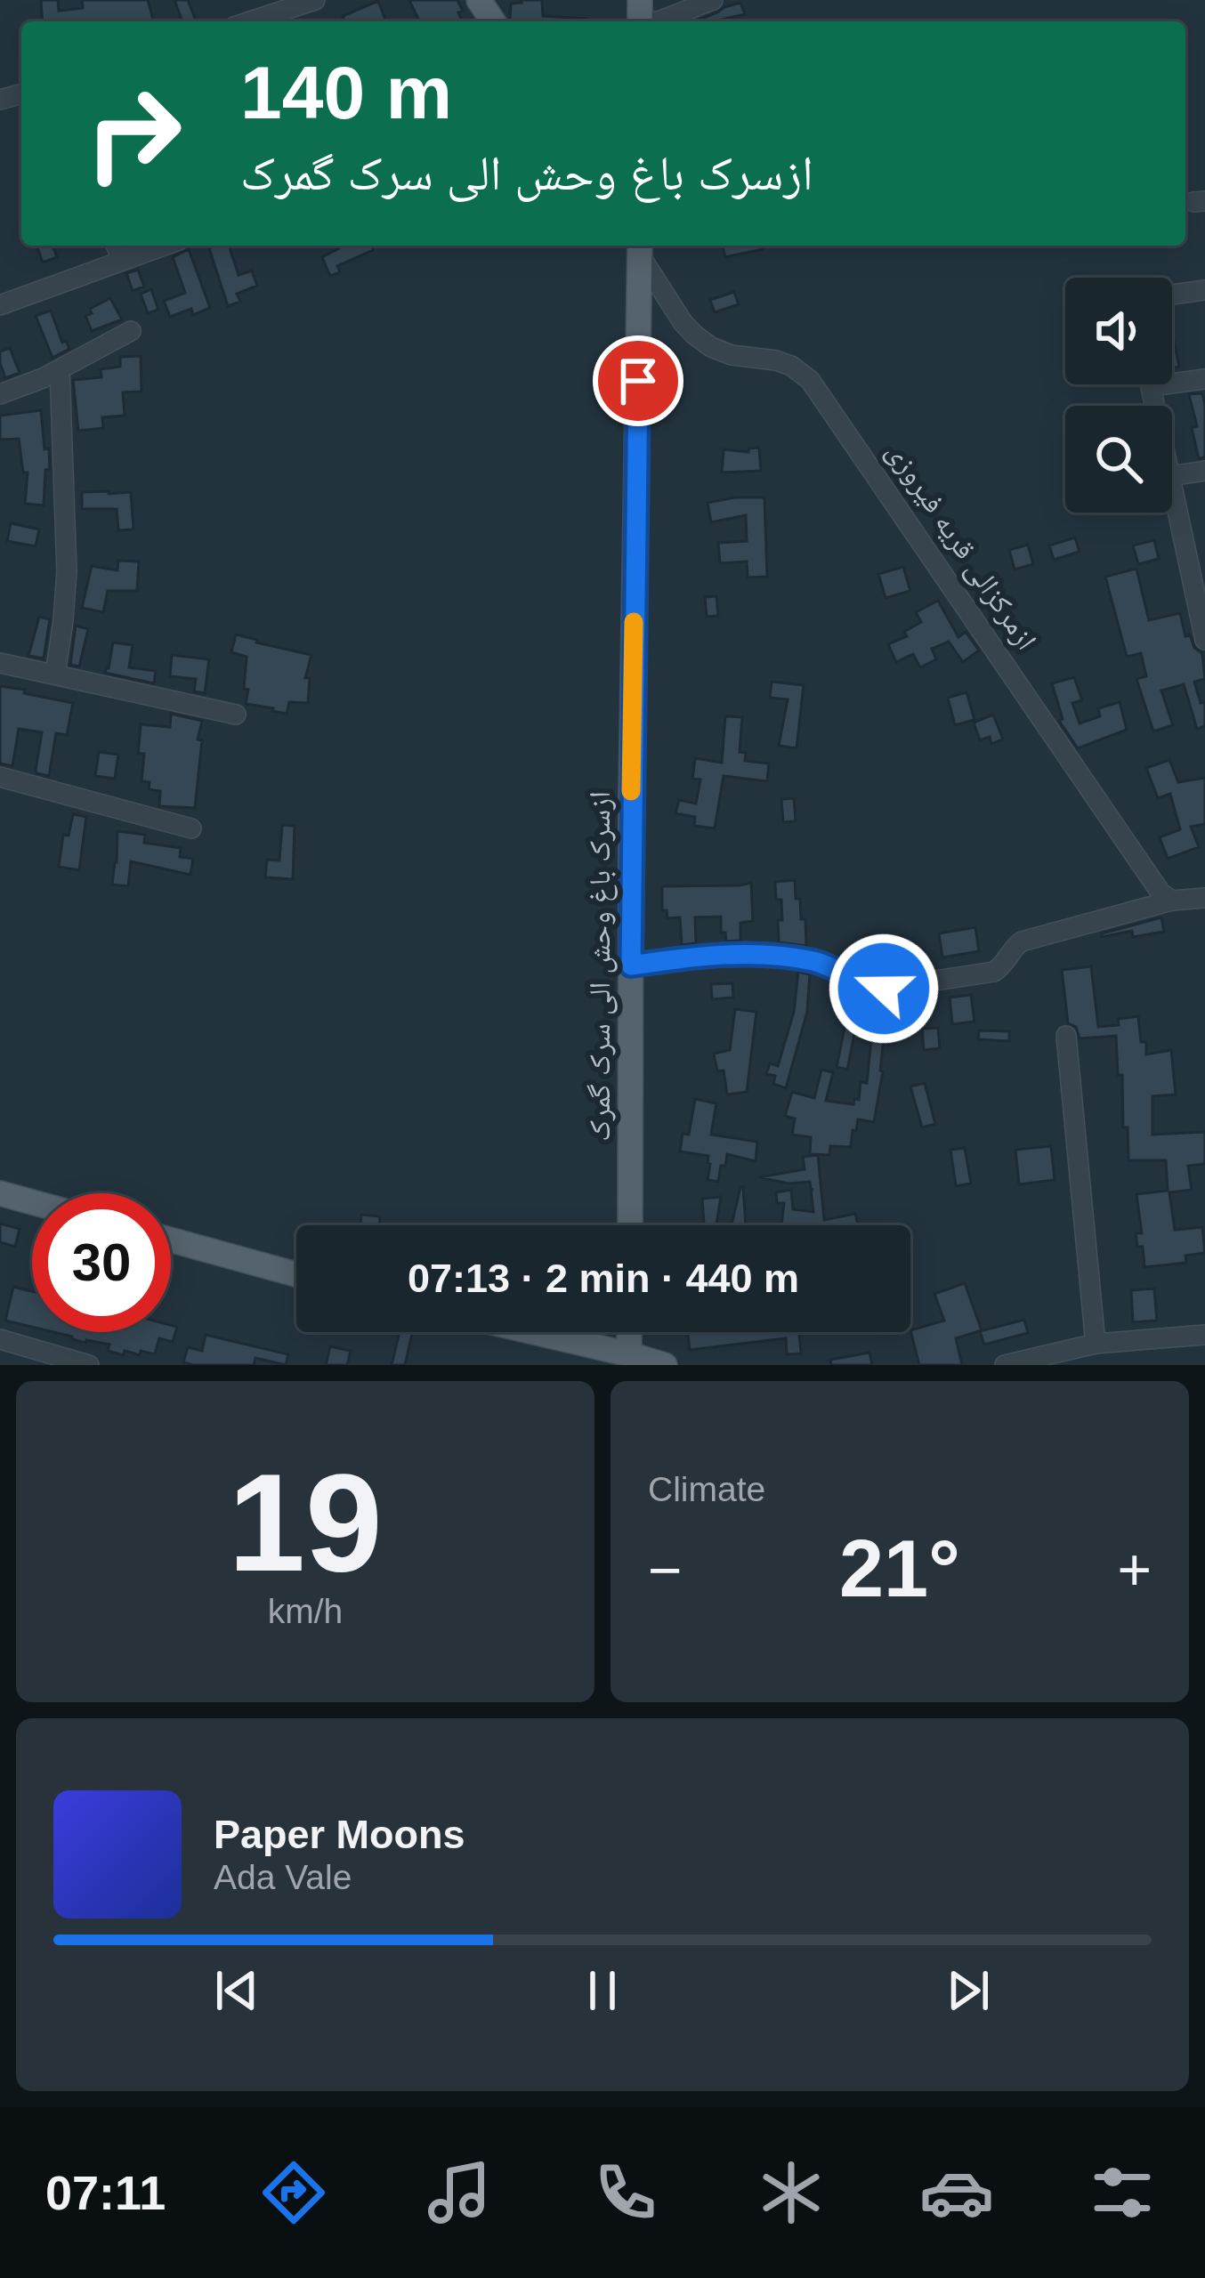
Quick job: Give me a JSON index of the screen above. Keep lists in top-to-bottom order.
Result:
{
  "streets": {
    "main road": ["ازسرک باغ وحش الی سرک گمرک"],
    "street": ["ازمرکزالی قریه فیروزی"]
  },
  "crossings": [
    ["ازمرکزالی قریه فیروزی", "ازسرک باغ وحش الی سرک گمرک"]
  ],
  "page": {
    "turn": ["140 m", "ازسرک باغ وحش الی سرک گمرک"],
    "limit": "30",
    "trip": "07:13 · 2 min · 440 m",
    "tile": [
      ["19", "km/h"],
      "Climate"
    ],
    "heat": ["−", "21°", "+"],
    "song": ["Paper Moons", "Ada Vale"],
    "tabs": "07:11"
  }
}
